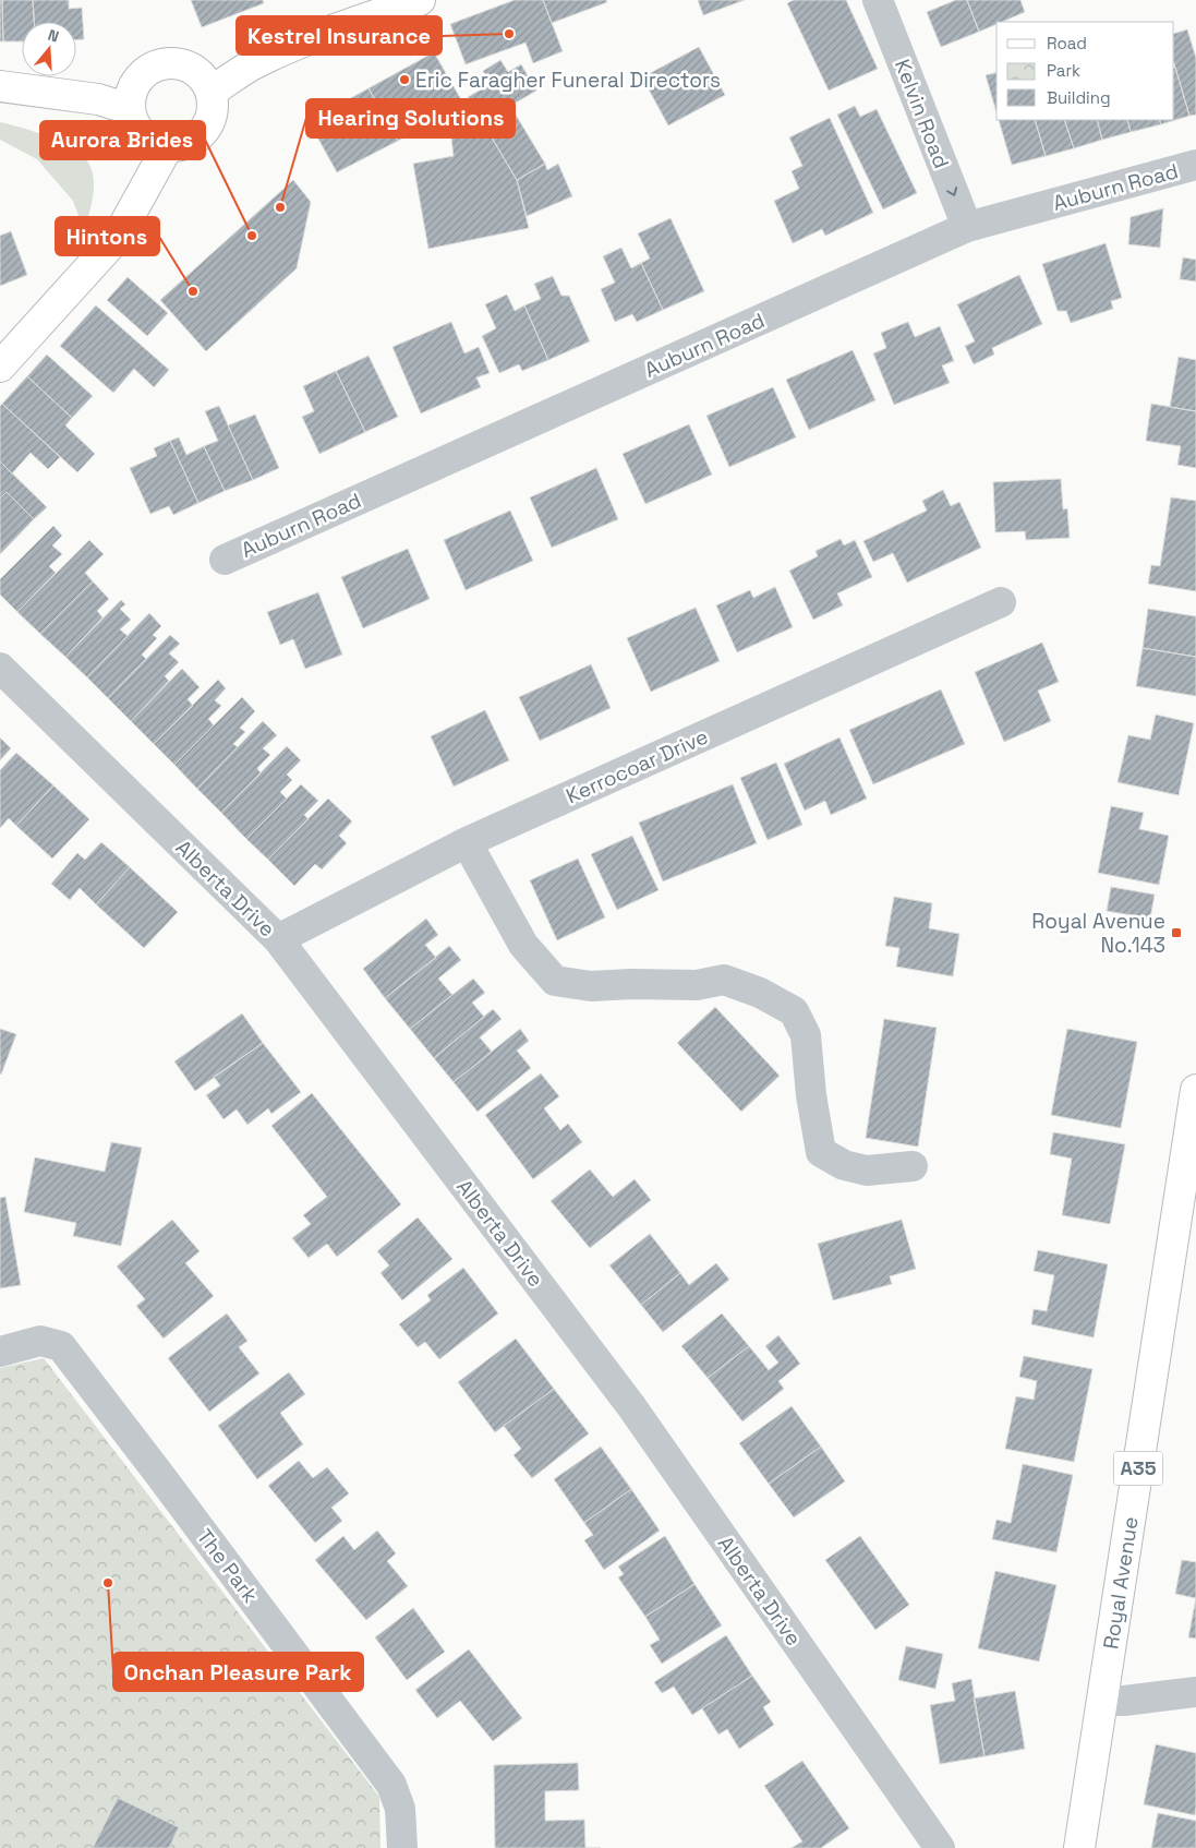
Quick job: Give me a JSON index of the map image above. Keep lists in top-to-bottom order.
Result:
{
  "streets": {
    "main road": ["A35", "Royal Avenue"],
    "street": [
      "Kelvin Road",
      "Auburn Road",
      "Kerrocoar Drive",
      "Alberta Drive",
      "The Park"
    ]
  },
  "crossings": [
    ["Kelvin Road", "Auburn Road"],
    ["Kerrocoar Drive", "Alberta Drive"]
  ],
  "one_way": ["Kelvin Road"],
  "places": {
    "other": [
      "Kestrel Insurance",
      "Eric Faragher Funeral Directors",
      "Hearing Solutions",
      "Aurora Brides",
      "Hintons",
      "Onchan Pleasure Park"
    ],
    "transit": ["Royal Avenue No.143"]
  },
  "legend": ["Road", "Park", "Building"],
  "north": "top"
}
